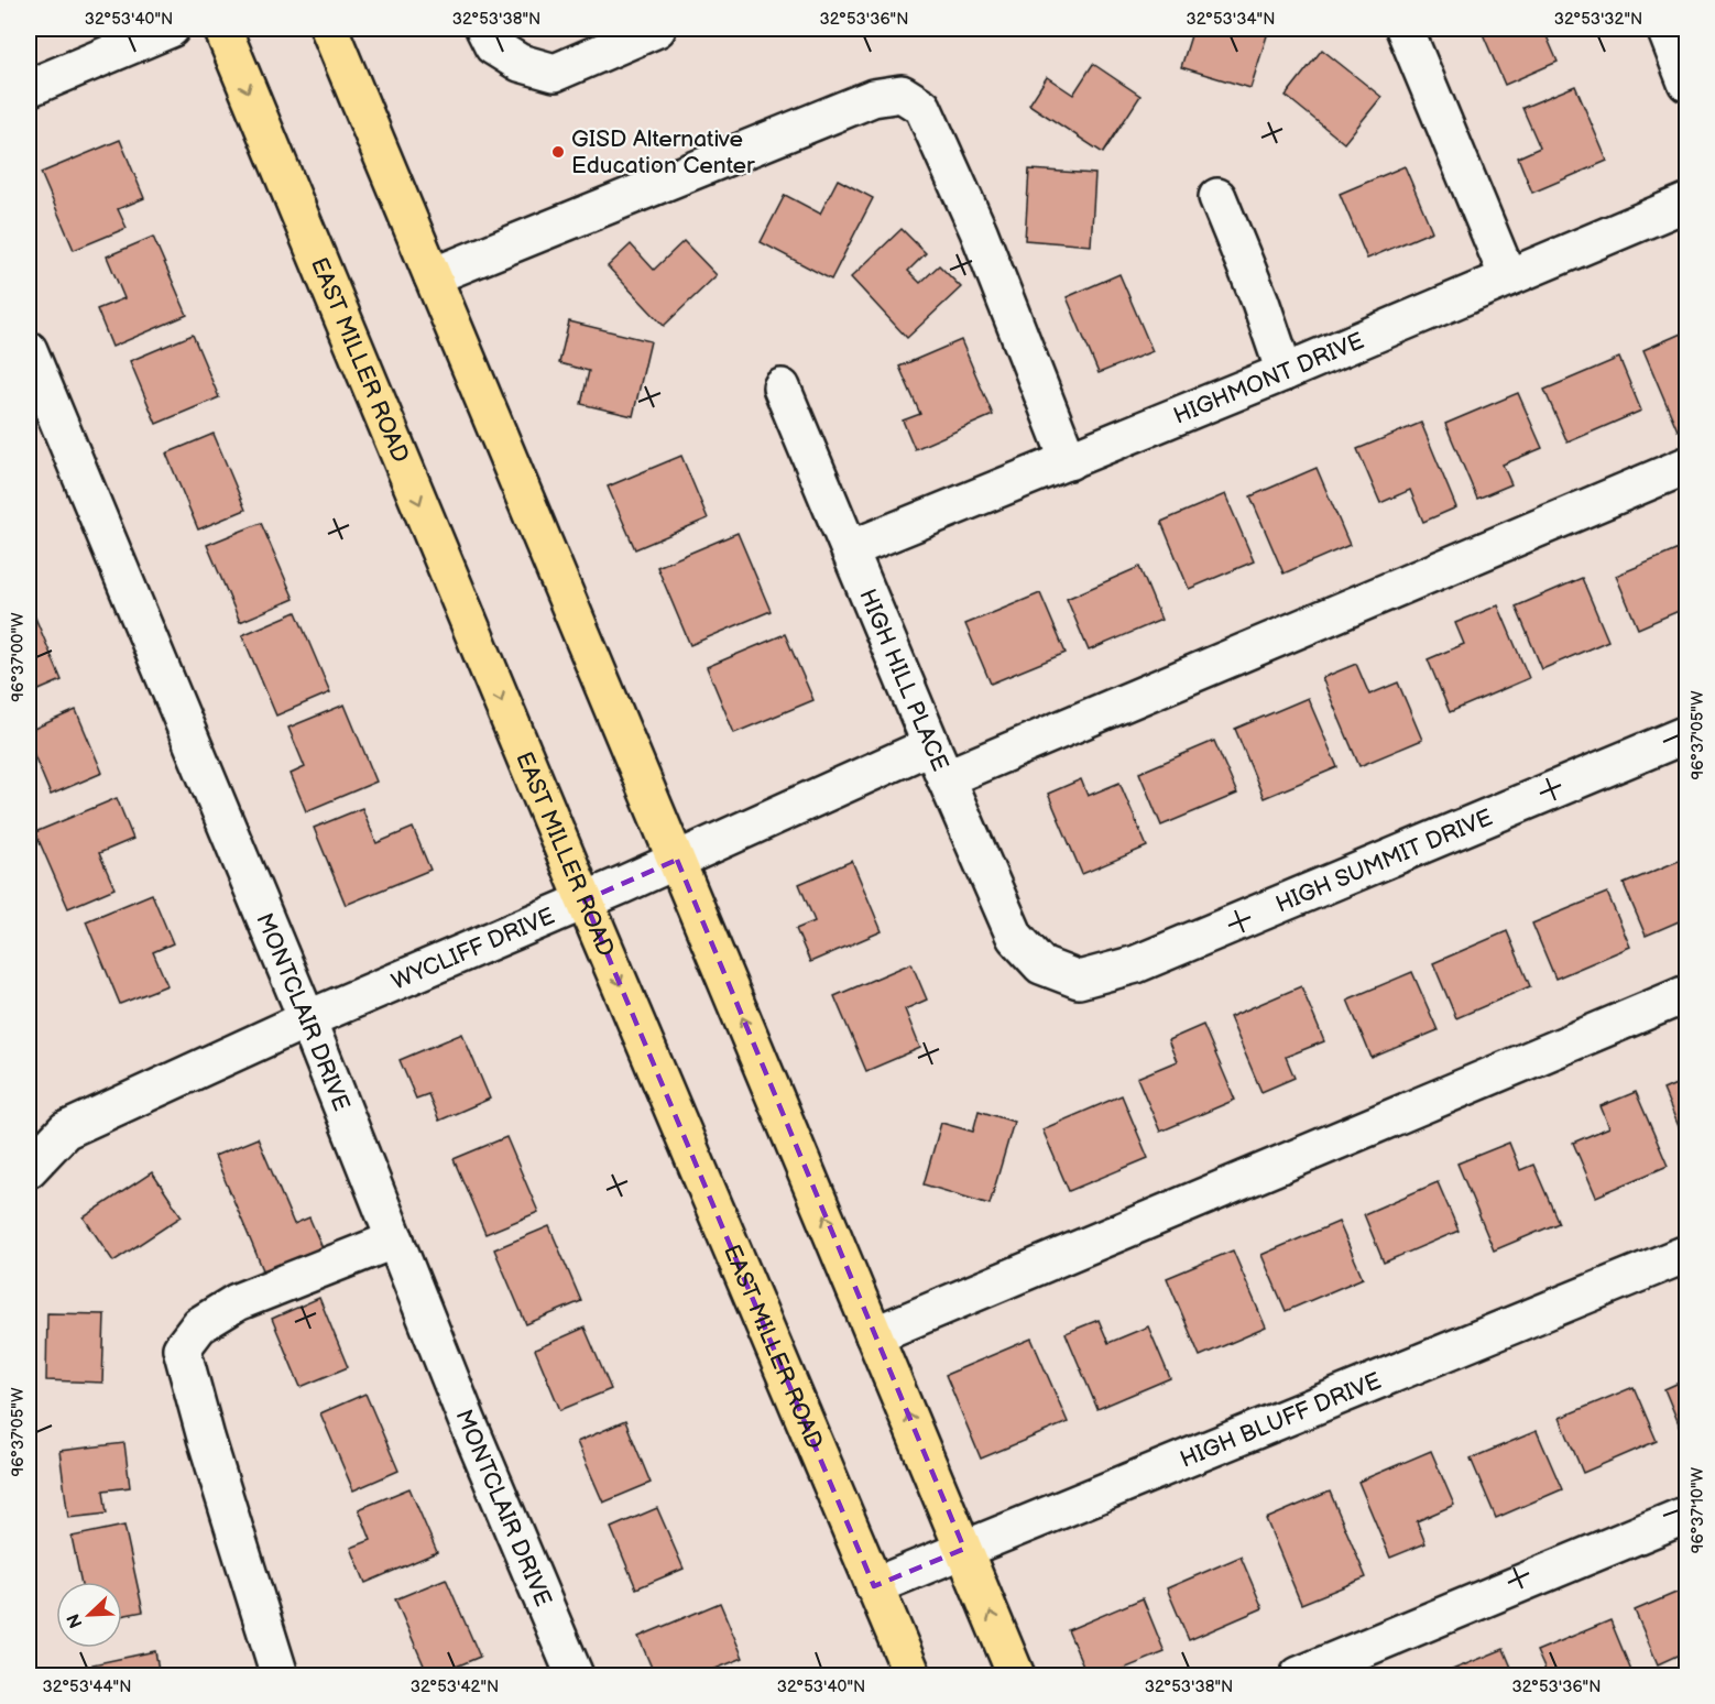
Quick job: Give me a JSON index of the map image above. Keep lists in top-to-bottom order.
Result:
{
  "streets": {
    "main road": ["EAST MILLER ROAD"],
    "street": [
      "HIGHMONT DRIVE",
      "HIGH HILL PLACE",
      "HIGH SUMMIT DRIVE",
      "WYCLIFF DRIVE",
      "MONTCLAIR DRIVE",
      "HIGH BLUFF DRIVE"
    ]
  },
  "crossings": [
    ["EAST MILLER ROAD", "WYCLIFF DRIVE"],
    ["EAST MILLER ROAD", "HIGH BLUFF DRIVE"],
    ["HIGHMONT DRIVE", "HIGH HILL PLACE"],
    ["HIGH HILL PLACE", "HIGH SUMMIT DRIVE"],
    ["HIGH HILL PLACE", "WYCLIFF DRIVE"],
    ["WYCLIFF DRIVE", "MONTCLAIR DRIVE"]
  ],
  "places": ["GISD Alternative Education Center"],
  "north": "bottom left",
  "coordinates": [
    "32°53'40\"N",
    "32°53'38\"N",
    "32°53'36\"N",
    "32°53'34\"N",
    "32°53'32\"N",
    "96°37'00\"W",
    "96°37'05\"W",
    "96°37'10\"W",
    "32°53'44\"N",
    "32°53'42\"N"
  ]
}
